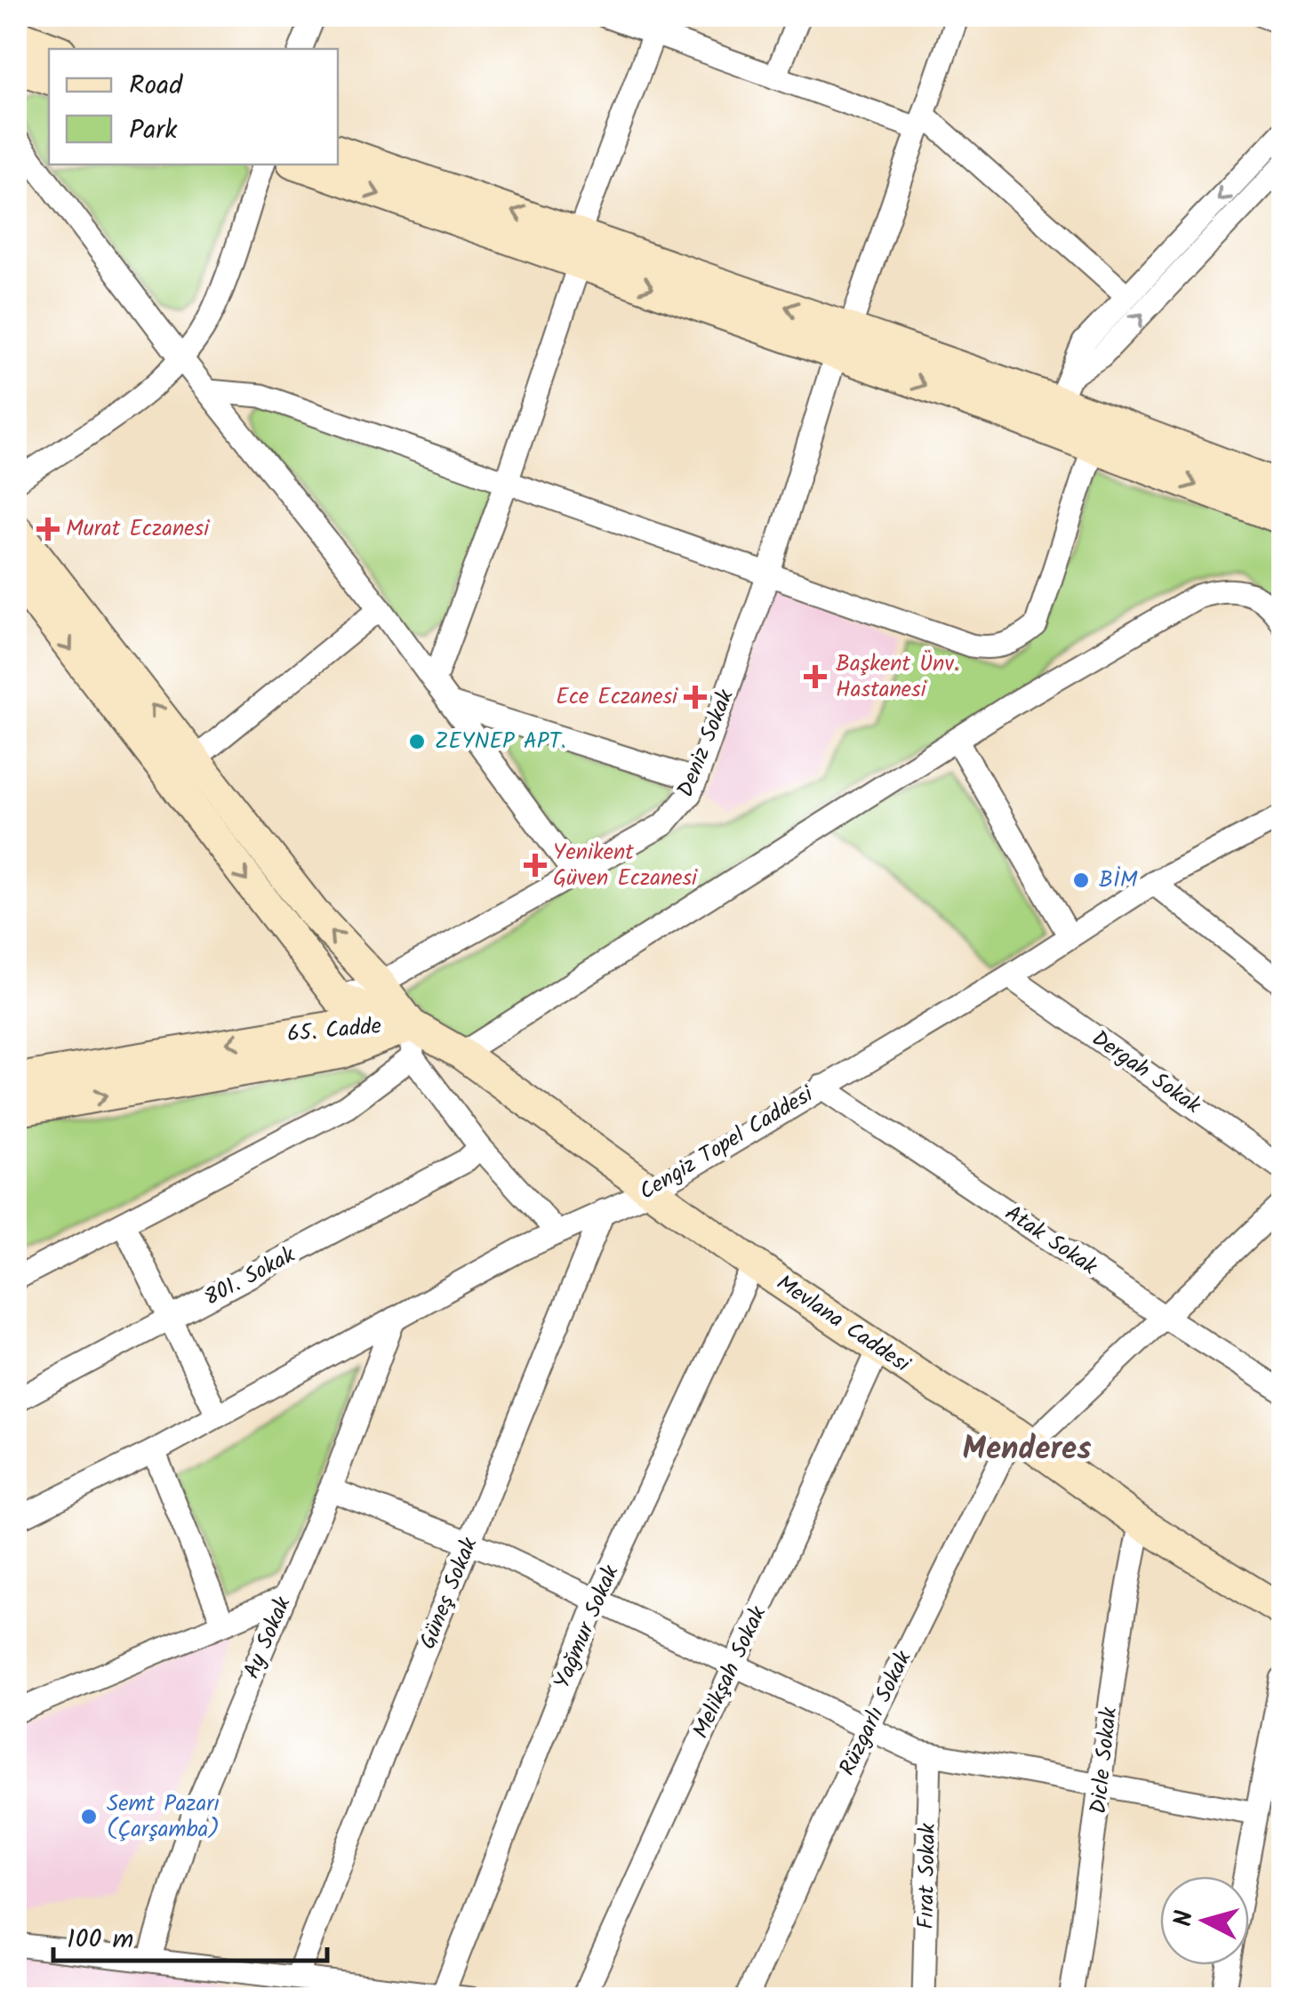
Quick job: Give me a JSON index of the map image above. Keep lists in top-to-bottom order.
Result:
{
  "streets": {
    "main road": ["65. Cadde", "Mevlana Caddesi"],
    "street": [
      "Deniz Sokak",
      "Dergah Sokak",
      "Cengiz Topel Caddesi",
      "Atak Sokak",
      "801. Sokak",
      "Güneş Sokak",
      "Yağmur Sokak",
      "Ay Sokak",
      "Melikşah Sokak",
      "Rüzgarlı Sokak",
      "Dicle Sokak",
      "Fırat Sokak"
    ]
  },
  "crossings": [
    ["65. Cadde", "Mevlana Caddesi"],
    ["Dergah Sokak", "Cengiz Topel Caddesi"],
    ["Cengiz Topel Caddesi", "Atak Sokak"],
    ["Cengiz Topel Caddesi", "Mevlana Caddesi"],
    ["Cengiz Topel Caddesi", "Güneş Sokak"],
    ["Cengiz Topel Caddesi", "Ay Sokak"],
    ["Atak Sokak", "Rüzgarlı Sokak"],
    ["Mevlana Caddesi", "Yağmur Sokak"],
    ["Mevlana Caddesi", "Melikşah Sokak"],
    ["Mevlana Caddesi", "Rüzgarlı Sokak"],
    ["Mevlana Caddesi", "Dicle Sokak"]
  ],
  "districts": ["Menderes"],
  "places": {
    "health": [
      "Murat Eczanesi",
      "Başkent Ünv. Hastanesi",
      "Ece Eczanesi",
      "Yenikent Güven Eczanesi"
    ],
    "other": ["ZEYNEP APT.", "BİM", "Semt Pazarı (Çarşamba)"]
  },
  "legend": ["Road", "Park"],
  "scale_bar": "100 m",
  "north": "left"
}
